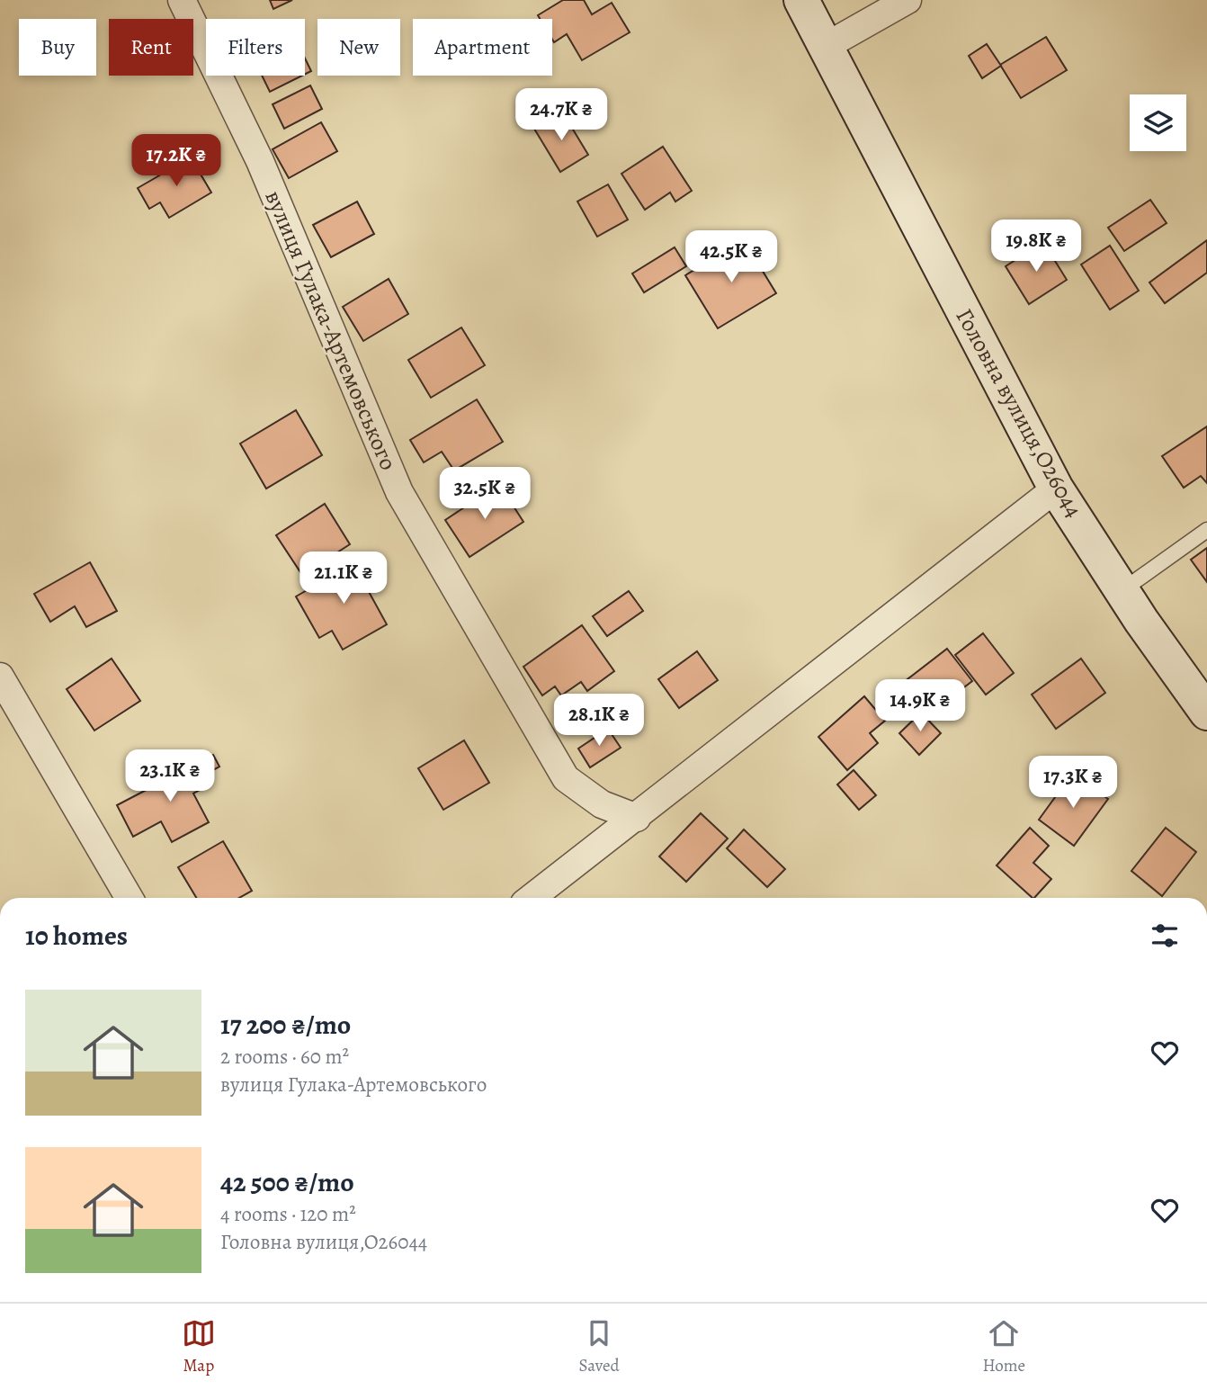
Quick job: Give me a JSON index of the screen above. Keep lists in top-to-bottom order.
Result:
{
  "streets": {
    "main road": ["Головна вулиця,О26044"],
    "street": ["вулиця Гулака-Артемовського"]
  },
  "page": {
    "chip": [
      "Buy",
      "Rent",
      "Filters",
      "New",
      "Apartment"
    ],
    "price": [
      "24.7K ₴",
      "17.2K ₴",
      "19.8K ₴",
      "42.5K ₴",
      "32.5K ₴",
      "21.1K ₴",
      "14.9K ₴",
      "28.1K ₴",
      "23.1K ₴",
      "17.3K ₴"
    ],
    "heading": "10 homes",
    "list": [
      {
        "name": "17 200 ₴/mo",
        "note": "2 rooms · 60 m² · вулиця Гулака-Артемовського"
      },
      {
        "name": "42 500 ₴/mo",
        "note": "4 rooms · 120 m² · Головна вулиця,О26044"
      }
    ],
    "tabs": ["Map", "Saved", "Home"]
  }
}
